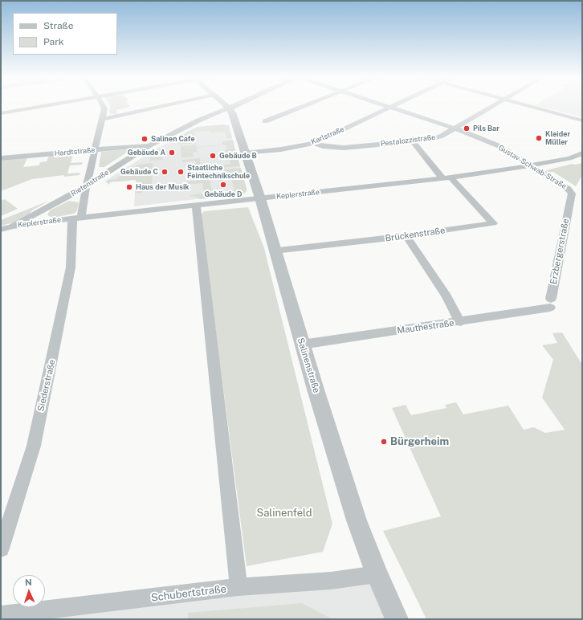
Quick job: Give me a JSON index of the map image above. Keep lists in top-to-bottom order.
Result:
{
  "streets": {
    "street": [
      "Karlstraße",
      "Pestalozzistraße",
      "Hardtstraße",
      "Gustav-Schwab-Straße",
      "Rietenstraße",
      "Keplerstraße",
      "Brückenstraße",
      "Erzbergerstraße",
      "Mauthestraße",
      "Salinenstraße",
      "Siederstraße",
      "Schubertstraße"
    ]
  },
  "crossings": [
    ["Karlstraße", "Pestalozzistraße"],
    ["Karlstraße", "Gustav-Schwab-Straße"],
    ["Karlstraße", "Salinenstraße"],
    ["Pestalozzistraße", "Gustav-Schwab-Straße"],
    ["Hardtstraße", "Rietenstraße"],
    ["Hardtstraße", "Siederstraße"],
    ["Gustav-Schwab-Straße", "Keplerstraße"],
    ["Gustav-Schwab-Straße", "Erzbergerstraße"],
    ["Rietenstraße", "Keplerstraße"],
    ["Rietenstraße", "Salinenstraße"],
    ["Rietenstraße", "Siederstraße"],
    ["Keplerstraße", "Brückenstraße"],
    ["Keplerstraße", "Salinenstraße"],
    ["Keplerstraße", "Siederstraße"],
    ["Brückenstraße", "Salinenstraße"],
    ["Erzbergerstraße", "Mauthestraße"],
    ["Mauthestraße", "Salinenstraße"],
    ["Salinenstraße", "Schubertstraße"]
  ],
  "parks": ["Salinenfeld"],
  "places": [
    "Pils Bar",
    "Kleider Müller",
    "Salinen Cafe",
    "Gebäude A",
    "Gebäude B",
    "Gebäude C",
    "Staatliche Feintechnikschule",
    "Gebäude D",
    "Haus der Musik",
    "Bürgerheim"
  ],
  "legend": ["Straße", "Park"],
  "north": "top"
}
